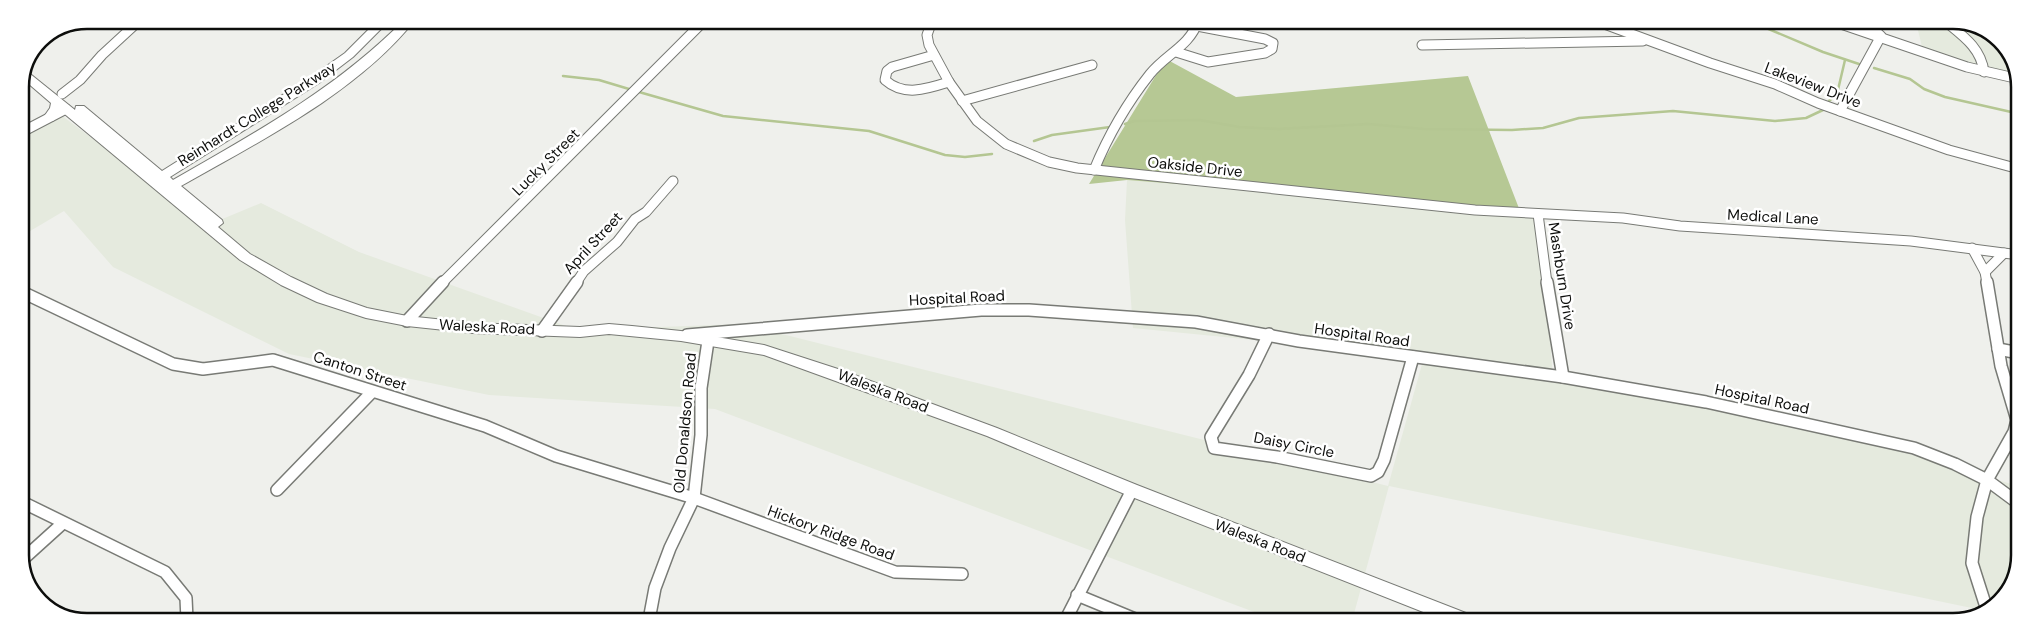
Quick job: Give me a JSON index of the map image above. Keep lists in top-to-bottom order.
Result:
{
  "streets": {
    "main road": ["Reinhardt College Parkway", "Waleska Road"],
    "street": [
      "Lakeview Drive",
      "Lucky Street",
      "Oakside Drive",
      "Medical Lane",
      "April Street",
      "Mashburn Drive",
      "Hospital Road",
      "Canton Street",
      "Old Donaldson Road",
      "Daisy Circle",
      "Hickory Ridge Road"
    ]
  },
  "crossings": [
    ["Reinhardt College Parkway", "Waleska Road"],
    ["Lucky Street", "Waleska Road"],
    ["Oakside Drive", "Mashburn Drive"],
    ["Medical Lane", "Mashburn Drive"],
    ["April Street", "Waleska Road"],
    ["Mashburn Drive", "Hospital Road"],
    ["Hospital Road", "Waleska Road"],
    ["Hospital Road", "Daisy Circle"],
    ["Waleska Road", "Old Donaldson Road"],
    ["Canton Street", "Old Donaldson Road"],
    ["Canton Street", "Hickory Ridge Road"],
    ["Old Donaldson Road", "Hickory Ridge Road"]
  ]
}
